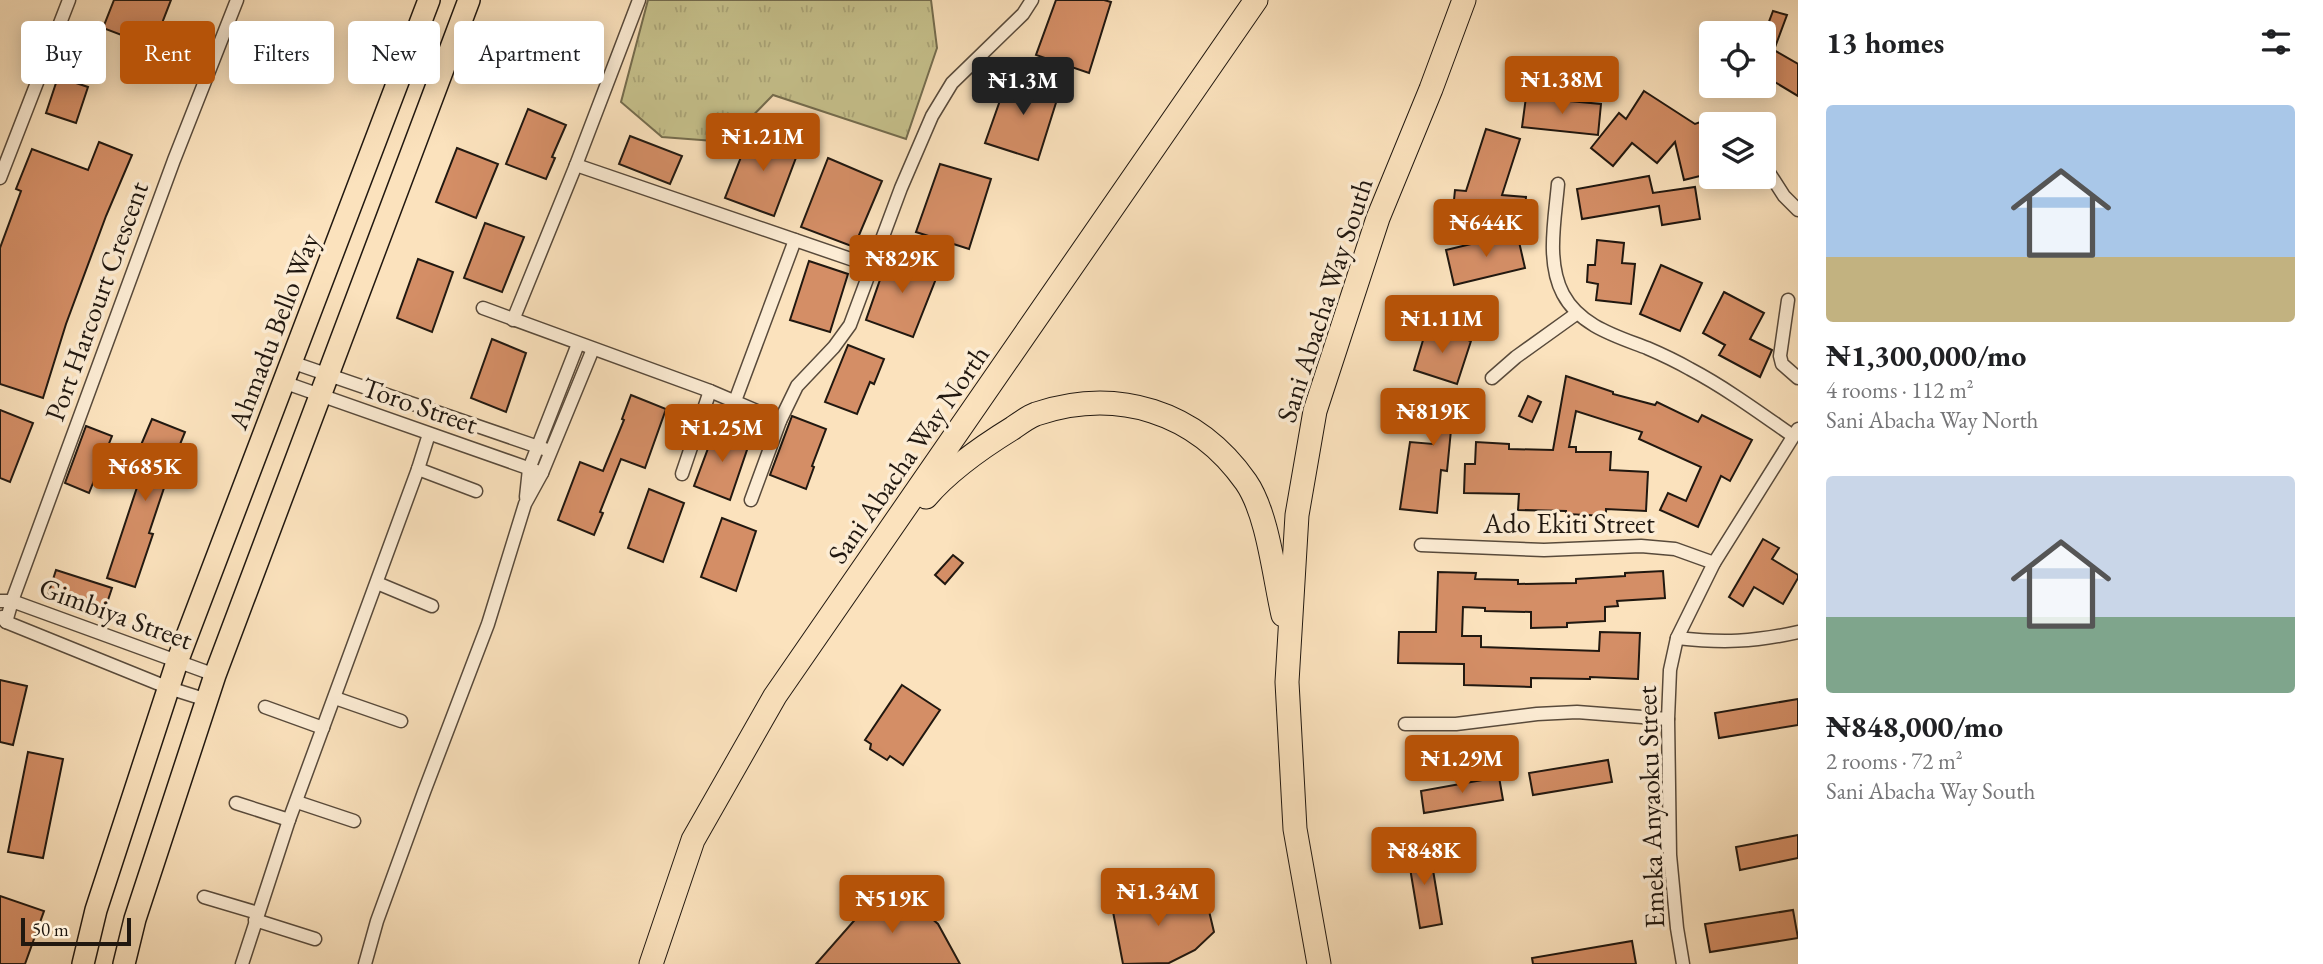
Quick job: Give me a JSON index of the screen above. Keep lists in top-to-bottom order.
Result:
{
  "streets": {
    "highway": ["Sani Abacha Way South", "Sani Abacha Way North"],
    "main road": ["Ahmadu Bello Way"],
    "street": [
      "Port Harcourt Crescent",
      "Toro Street",
      "Ado Ekiti Street",
      "Gimbiya Street",
      "Emeka Anyaoku Street"
    ]
  },
  "crossings": [
    ["Port Harcourt Crescent", "Gimbiya Street"],
    ["Ahmadu Bello Way", "Toro Street"],
    ["Ahmadu Bello Way", "Gimbiya Street"],
    ["Ado Ekiti Street", "Emeka Anyaoku Street"]
  ],
  "scale_bar": "50 m",
  "page": {
    "heading": "13 homes",
    "chip": [
      "Buy",
      "Rent",
      "Filters",
      "New",
      "Apartment"
    ],
    "price": [
      "₦1.38M",
      "₦1.3M",
      "₦1.21M",
      "₦644K",
      "₦829K",
      "₦1.11M",
      "₦819K",
      "₦1.25M",
      "₦685K",
      "₦1.29M",
      "₦848K",
      "₦1.34M",
      "₦519K"
    ],
    "list": [
      {
        "name": "₦1,300,000/mo",
        "note": "4 rooms · 112 m² · Sani Abacha Way North"
      },
      {
        "name": "₦848,000/mo",
        "note": "2 rooms · 72 m² · Sani Abacha Way South"
      }
    ],
    "scale": "50 m"
  }
}
